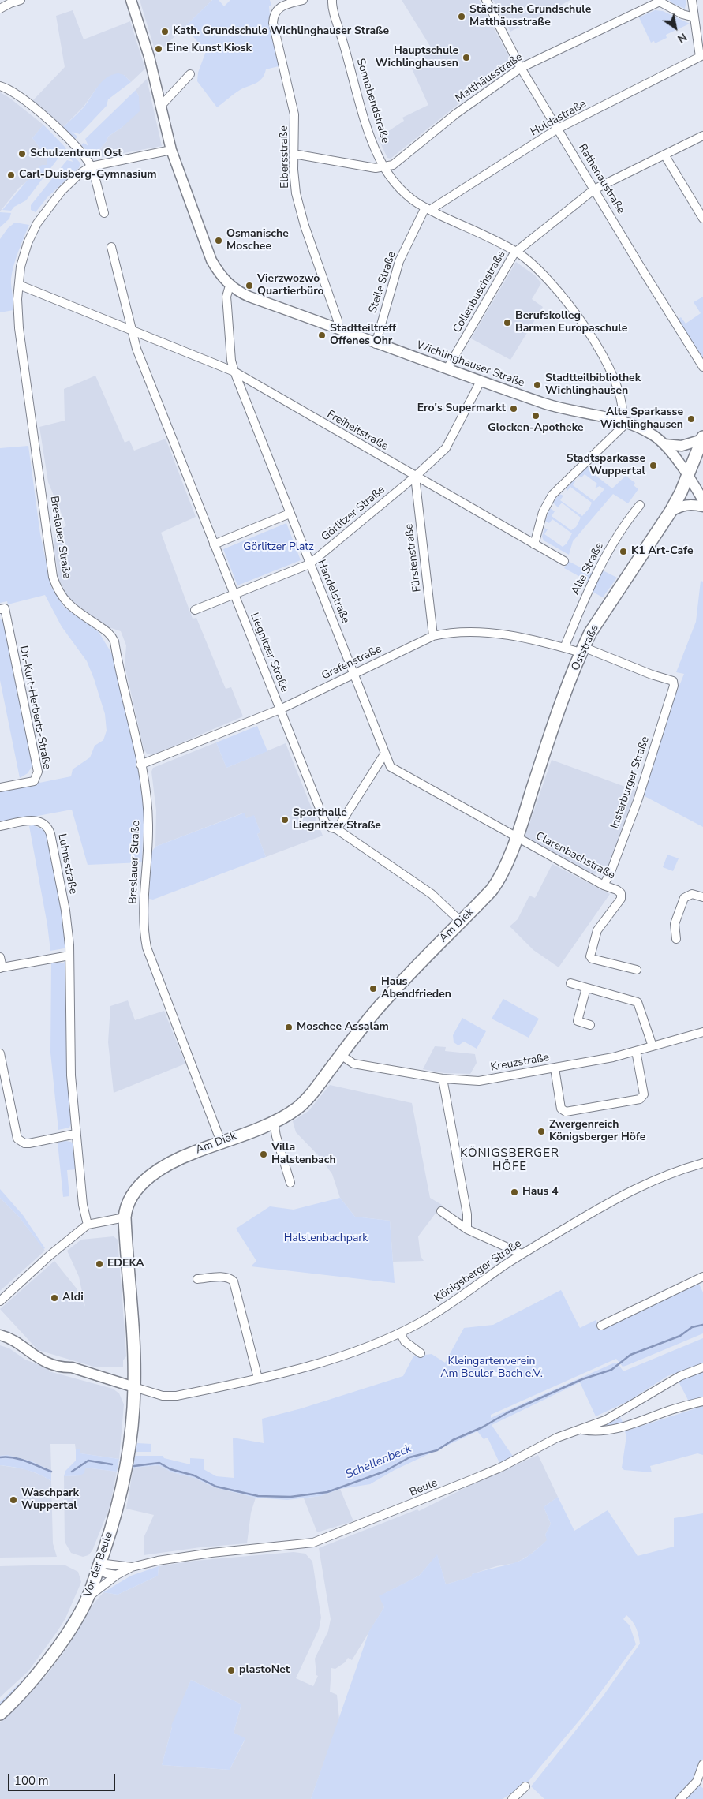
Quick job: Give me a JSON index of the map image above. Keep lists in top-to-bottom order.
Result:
{
  "streets": {
    "main road": ["Oststraße", "Am Diek", "Vor der Beule"],
    "street": [
      "Matthäusstraße",
      "Sonnabendstraße",
      "Huldastraße",
      "Elbersstraße",
      "Rathenaustraße",
      "Steile Straße",
      "Collenbuschstraße",
      "Wichlinghauser Straße",
      "Freiheitstraße",
      "Görlitzer Straße",
      "Breslauer Straße",
      "Fürstenstraße",
      "Alte Straße",
      "Handelstraße",
      "Liegnitzer Straße",
      "Grafenstraße",
      "Dr.-Kurt-Herberts-Straße",
      "Insterburger Straße",
      "Clarenbachstraße",
      "Luhnsstraße",
      "Kreuzstraße",
      "Königsberger Straße",
      "Beule"
    ]
  },
  "crossings": [
    ["Matthäusstraße", "Sonnabendstraße"],
    ["Matthäusstraße", "Rathenaustraße"],
    ["Sonnabendstraße", "Huldastraße"],
    ["Sonnabendstraße", "Steile Straße"],
    ["Sonnabendstraße", "Collenbuschstraße"],
    ["Sonnabendstraße", "Wichlinghauser Straße"],
    ["Huldastraße", "Rathenaustraße"],
    ["Huldastraße", "Steile Straße"],
    ["Elbersstraße", "Wichlinghauser Straße"],
    ["Rathenaustraße", "Collenbuschstraße"],
    ["Steile Straße", "Wichlinghauser Straße"],
    ["Collenbuschstraße", "Wichlinghauser Straße"],
    ["Wichlinghauser Straße", "Görlitzer Straße"],
    ["Wichlinghauser Straße", "Breslauer Straße"],
    ["Wichlinghauser Straße", "Handelstraße"],
    ["Wichlinghauser Straße", "Oststraße"],
    ["Freiheitstraße", "Görlitzer Straße"],
    ["Freiheitstraße", "Breslauer Straße"],
    ["Freiheitstraße", "Fürstenstraße"],
    ["Freiheitstraße", "Handelstraße"],
    ["Freiheitstraße", "Liegnitzer Straße"],
    ["Görlitzer Straße", "Fürstenstraße"],
    ["Görlitzer Straße", "Handelstraße"],
    ["Görlitzer Straße", "Liegnitzer Straße"],
    ["Breslauer Straße", "Grafenstraße"],
    ["Breslauer Straße", "Am Diek"],
    ["Fürstenstraße", "Grafenstraße"],
    ["Alte Straße", "Grafenstraße"],
    ["Handelstraße", "Oststraße"],
    ["Handelstraße", "Grafenstraße"],
    ["Handelstraße", "Clarenbachstraße"],
    ["Handelstraße", "Am Diek"],
    ["Oststraße", "Grafenstraße"],
    ["Oststraße", "Clarenbachstraße"],
    ["Oststraße", "Am Diek"],
    ["Liegnitzer Straße", "Grafenstraße"],
    ["Liegnitzer Straße", "Am Diek"],
    ["Grafenstraße", "Insterburger Straße"],
    ["Insterburger Straße", "Clarenbachstraße"],
    ["Clarenbachstraße", "Am Diek"],
    ["Am Diek", "Kreuzstraße"],
    ["Am Diek", "Königsberger Straße"],
    ["Am Diek", "Vor der Beule"],
    ["Königsberger Straße", "Vor der Beule"],
    ["Beule", "Vor der Beule"]
  ],
  "districts": ["KÖNIGSBERGER HÖFE"],
  "water": ["Schellenbeck"],
  "parks": ["Görlitzer Platz", "Halstenbachpark", "Kleingartenverein Am Beuler-Bach e.V."],
  "places": [
    "Städtische Grundschule Matthäusstraße",
    "Kath. Grundschule Wichlinghauser Straße",
    "Eine Kunst Kiosk",
    "Hauptschule Wichlinghausen",
    "Schulzentrum Ost",
    "Carl-Duisberg-Gymnasium",
    "Osmanische Moschee",
    "Vierzwozwo Quartierbüro",
    "Berufskolleg Barmen Europaschule",
    "Stadtteiltreff Offenes Ohr",
    "Stadtteilbibliothek Wichlinghausen",
    "Ero's Supermarkt",
    "Glocken-Apotheke",
    "Alte Sparkasse Wichlinghausen",
    "Stadtsparkasse Wuppertal",
    "K1 Art-Cafe",
    "Sporthalle Liegnitzer Straße",
    "Haus Abendfrieden",
    "Moschee Assalam",
    "Zwergenreich Königsberger Höfe",
    "Villa Halstenbach",
    "Haus 4",
    "EDEKA",
    "Aldi",
    "Waschpark Wuppertal",
    "plastoNet"
  ],
  "scale_bar": "100 m",
  "north": "bottom right"
}
